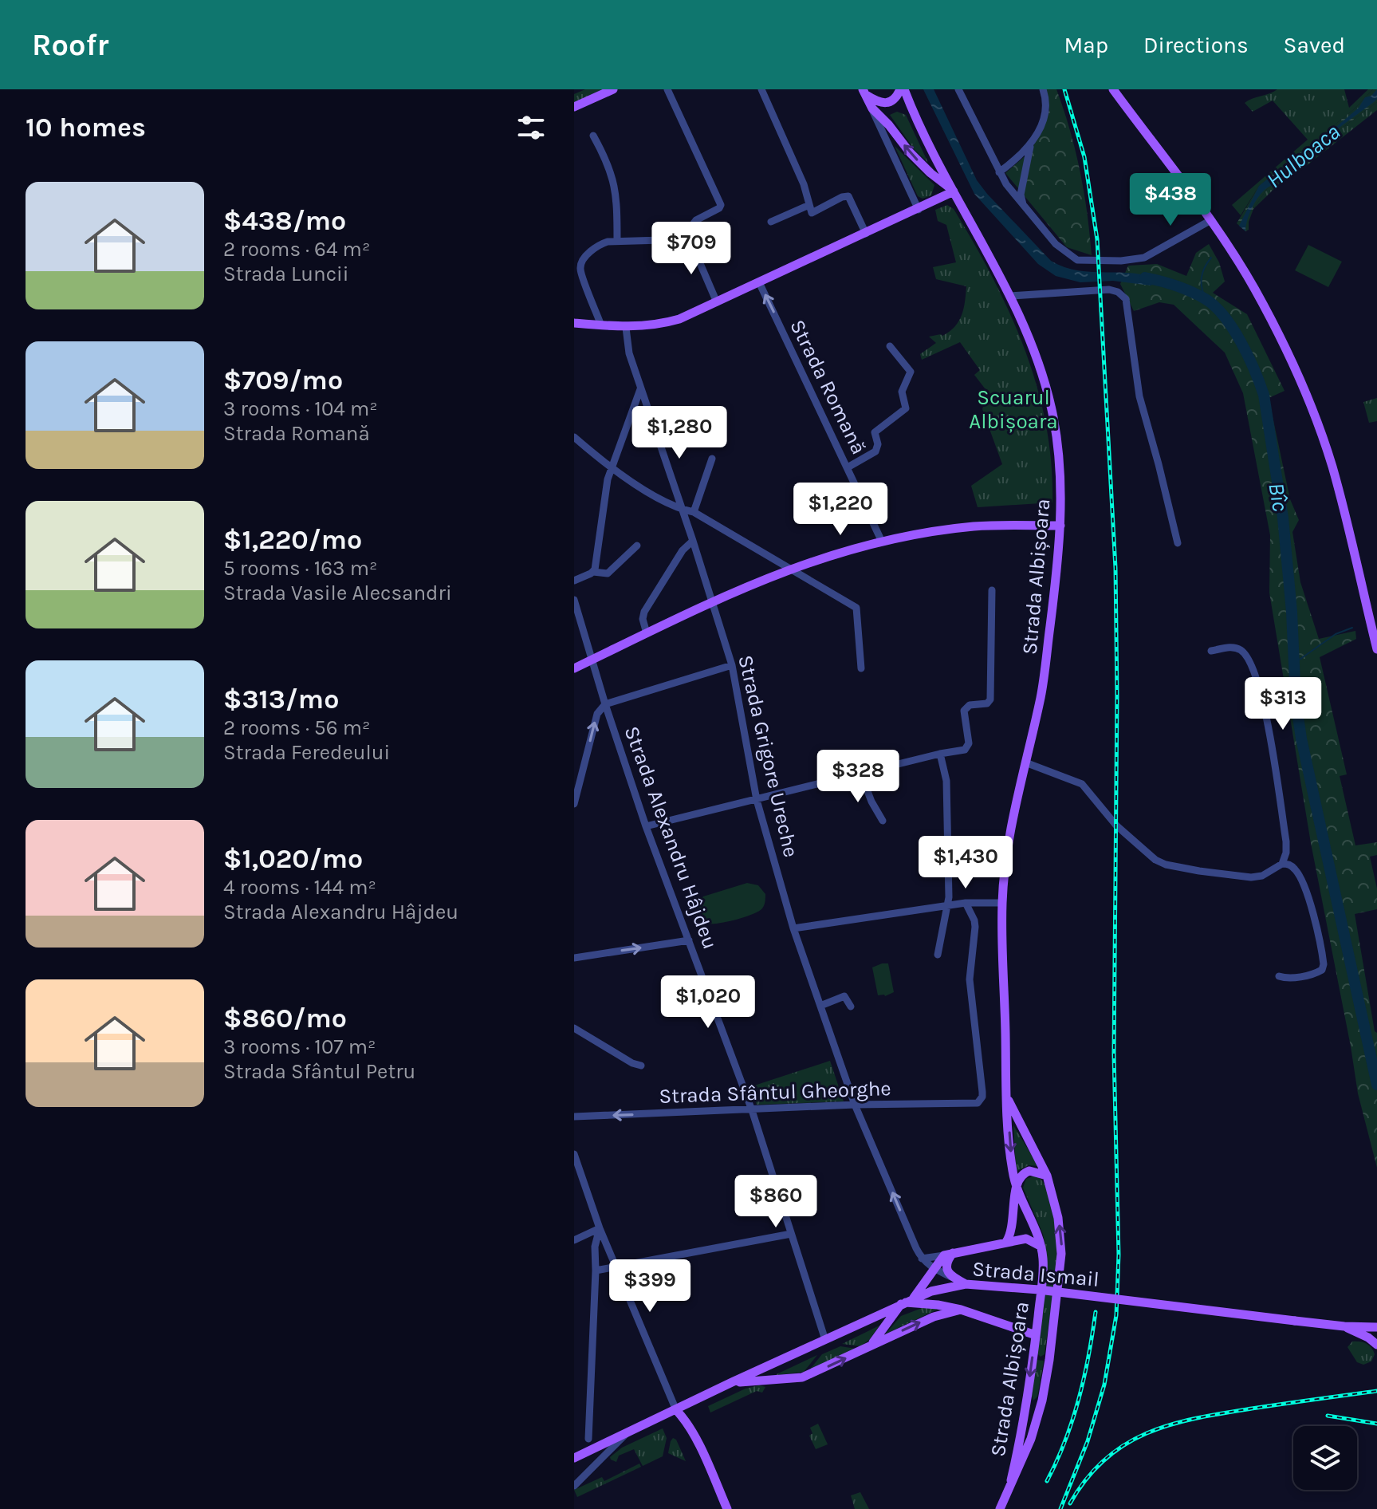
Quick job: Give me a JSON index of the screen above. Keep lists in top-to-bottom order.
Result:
{
  "streets": {
    "main road": ["Strada Albișoara", "Strada Ismail"],
    "street": [
      "Strada Romană",
      "Strada Grigore Ureche",
      "Strada Alexandru Hâjdeu",
      "Strada Sfântul Gheorghe"
    ]
  },
  "crossings": [
    ["Strada Grigore Ureche", "Strada Sfântul Gheorghe"],
    ["Strada Grigore Ureche", "Strada Ismail"],
    ["Strada Alexandru Hâjdeu", "Strada Sfântul Gheorghe"],
    ["Strada Alexandru Hâjdeu", "Strada Ismail"]
  ],
  "one_way": ["Strada Romană"],
  "water": ["Hulboaca", "Bîc"],
  "parks": ["Scuarul Albișoara"],
  "page": {
    "header": "Roofr",
    "nav": ["Map", "Directions", "Saved"],
    "heading": "10 homes",
    "list": [
      {
        "name": "$438/mo",
        "note": "2 rooms · 64 m² · Strada Luncii"
      },
      {
        "name": "$709/mo",
        "note": "3 rooms · 104 m² · Strada Romană"
      },
      {
        "name": "$1,220/mo",
        "note": "5 rooms · 163 m² · Strada Vasile Alecsandri"
      },
      {
        "name": "$313/mo",
        "note": "2 rooms · 56 m² · Strada Feredeului"
      },
      {
        "name": "$1,020/mo",
        "note": "4 rooms · 144 m² · Strada Alexandru Hâjdeu"
      },
      {
        "name": "$860/mo",
        "note": "3 rooms · 107 m² · Strada Sfântul Petru"
      }
    ],
    "price": [
      "$438",
      "$709",
      "$1,280",
      "$1,220",
      "$313",
      "$328",
      "$1,430",
      "$1,020",
      "$860",
      "$399"
    ]
  }
}
